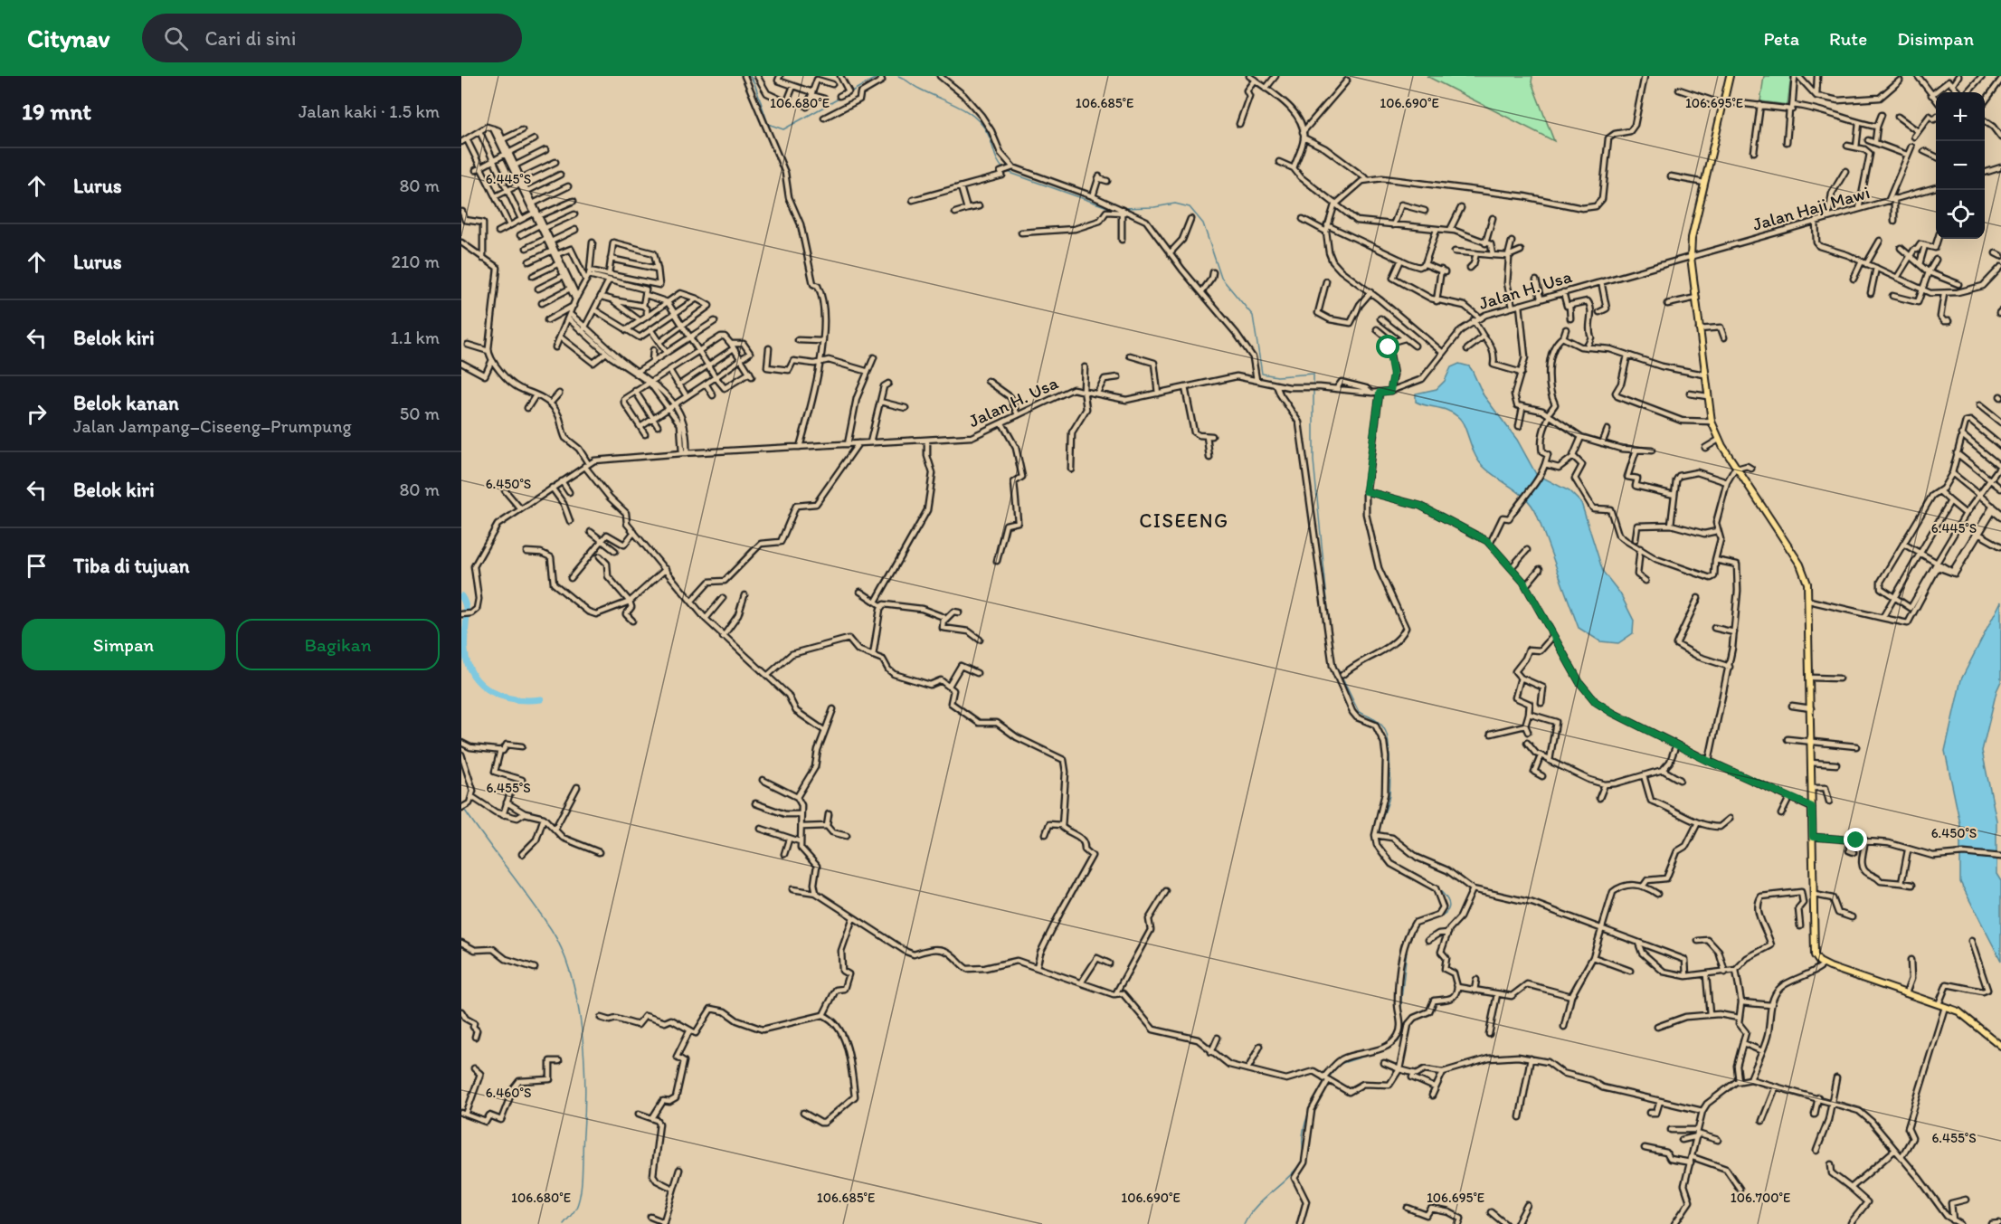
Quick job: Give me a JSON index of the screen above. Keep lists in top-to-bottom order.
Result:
{
  "streets": {
    "street": ["Jalan Haji Mawi", "Jalan H. Usa"]
  },
  "crossings": [
    ["Jalan Haji Mawi", "Jalan H. Usa"]
  ],
  "districts": ["CISEENG"],
  "page": {
    "header": "Citynav",
    "search": "Cari di sini",
    "nav": ["Peta", "Rute", "Disimpan"],
    "heading": ["19 mnt", "Jalan kaki · 1.5 km"],
    "map_buttons": ["+", "−"],
    "list": [
      ["Lurus", "80 m"],
      ["Lurus", "210 m"],
      ["Belok kiri", "1.1 km"],
      ["Belok kanan", "Jalan Jampang–Ciseeng–Prumpung", "50 m"],
      ["Belok kiri", "80 m"],
      "Tiba di tujuan"
    ],
    "buttons": ["Simpan", "Bagikan"]
  },
  "coordinates": [
    "106.680°E",
    "106.685°E",
    "106.690°E",
    "106.695°E",
    "6.445°S",
    "6.450°S",
    "6.455°S",
    "6.460°S",
    "106.700°E"
  ]
}
